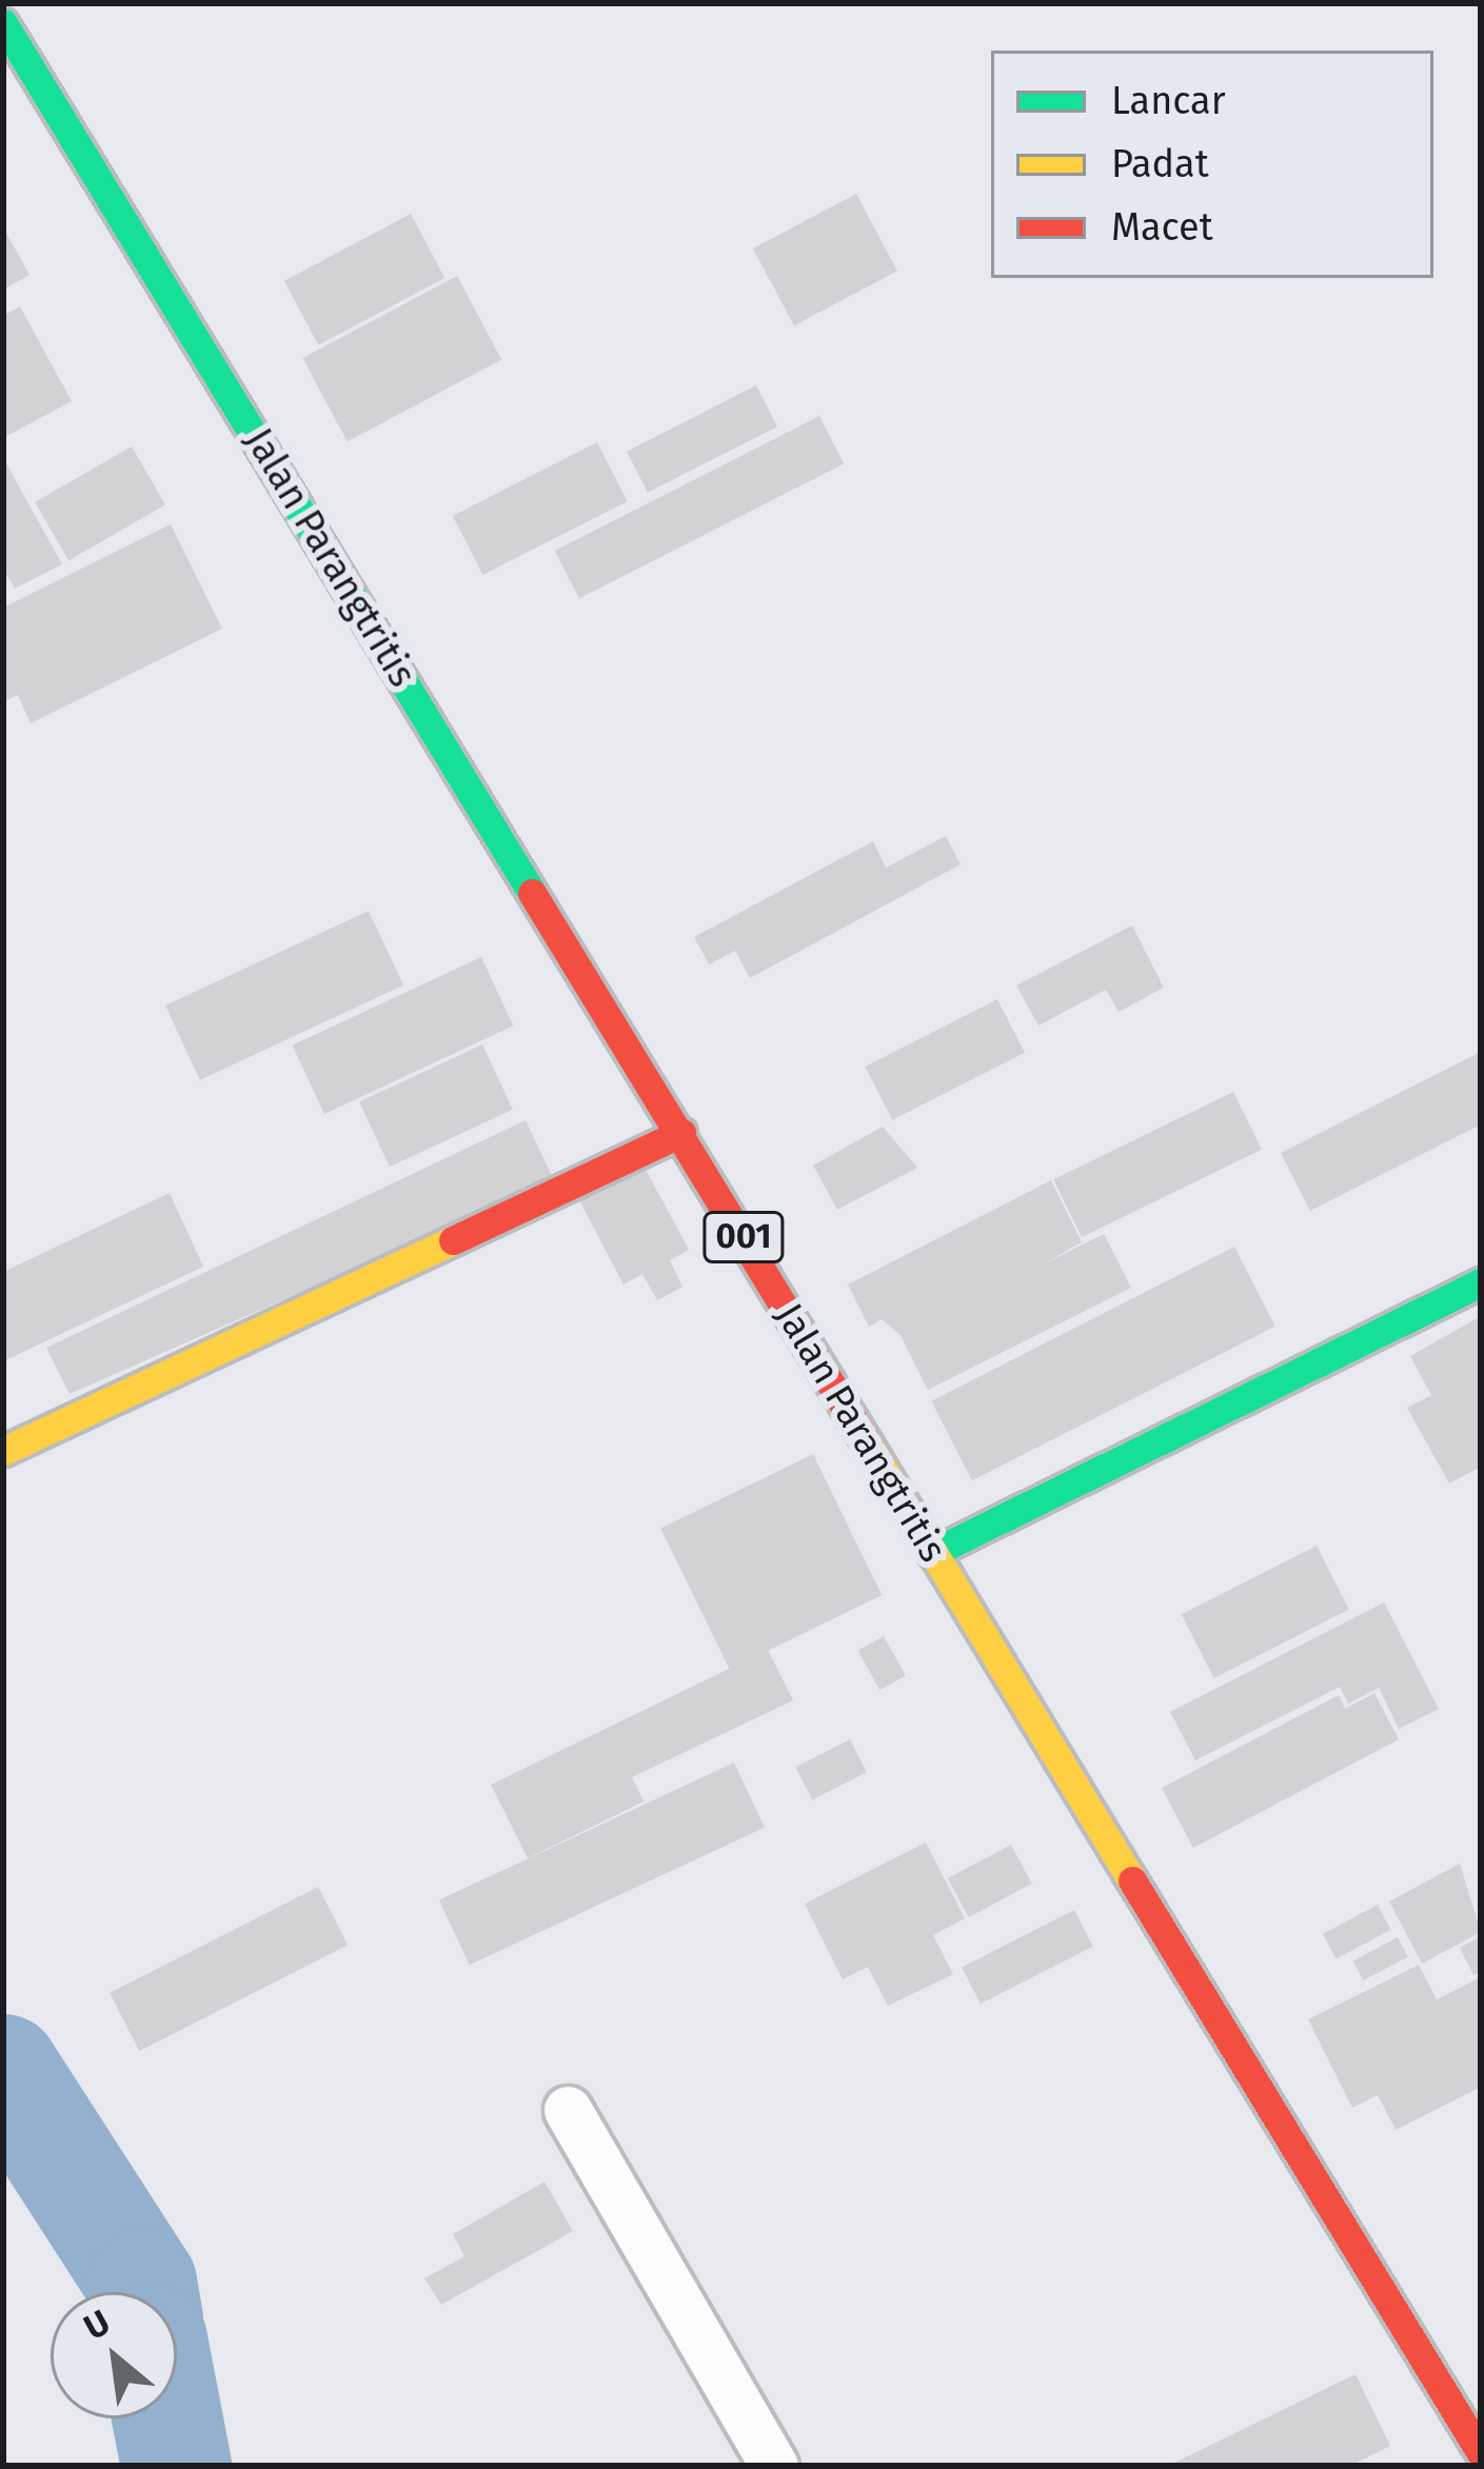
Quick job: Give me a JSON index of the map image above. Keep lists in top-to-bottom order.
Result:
{
  "streets": {
    "main road": ["Jalan Parangtritis", "001"]
  },
  "legend": ["Lancar", "Padat", "Macet"],
  "north": "top left"
}
